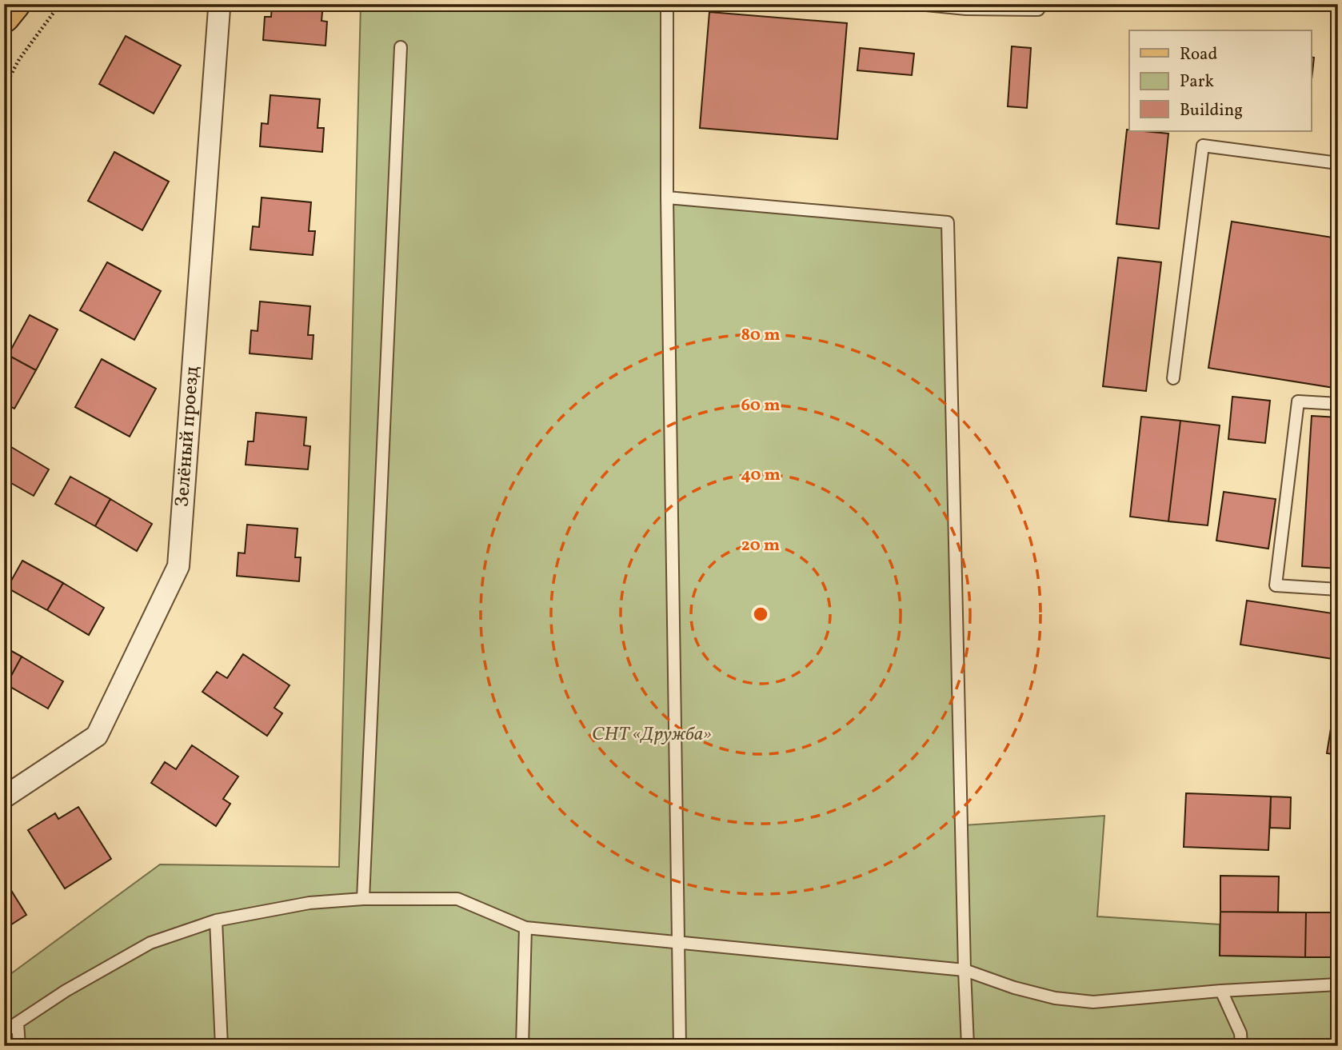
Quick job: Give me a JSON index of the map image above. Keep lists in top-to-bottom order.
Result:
{
  "streets": {
    "street": ["Зелёный проезд"]
  },
  "parks": ["СНТ «Дружба»"],
  "legend": ["Road", "Park", "Building"],
  "rings": [
    "80 m",
    "60 m",
    "40 m",
    "20 m"
  ]
}
